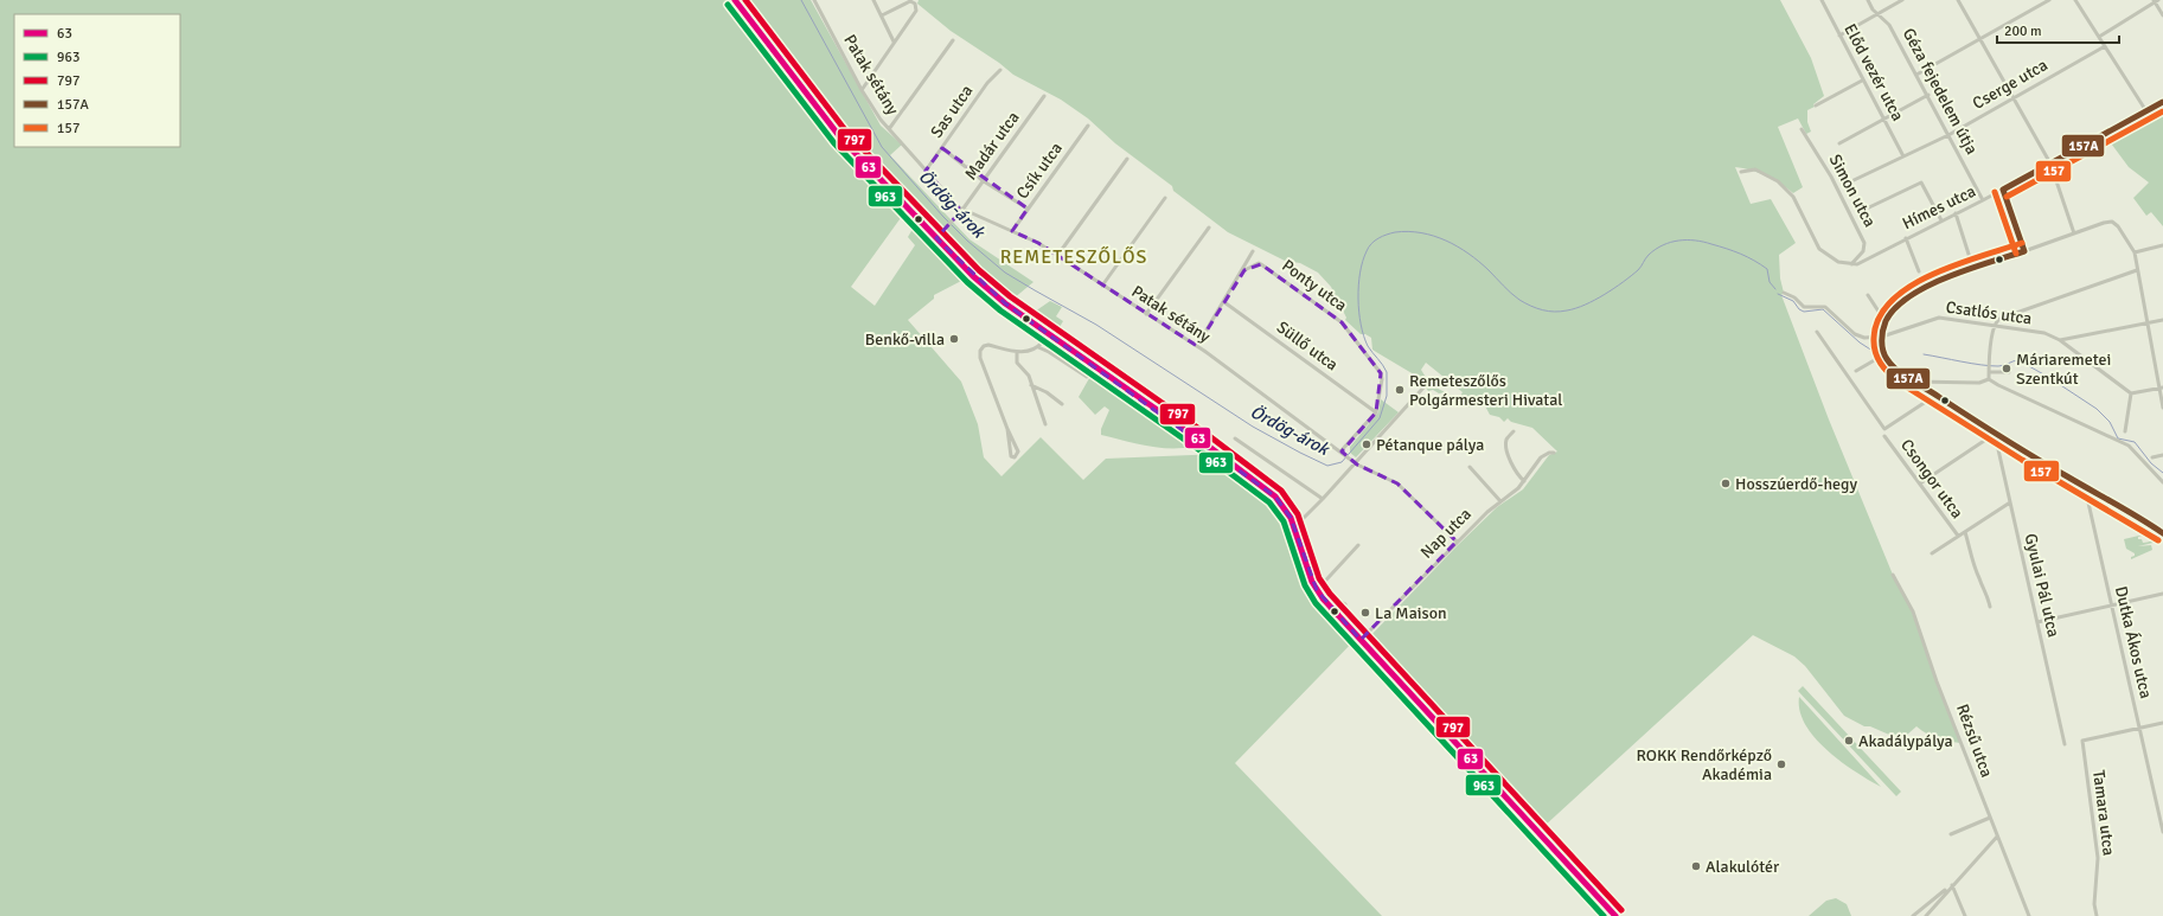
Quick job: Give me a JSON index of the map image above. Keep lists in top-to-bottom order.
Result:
{
  "streets": {
    "street": [
      "Előd vezér utca",
      "Patak sétány",
      "Cserge utca",
      "Géza fejedelem útja",
      "Sas utca",
      "Madár utca",
      "Csík utca",
      "Simon utca",
      "Hímes utca",
      "Ponty utca",
      "Csatlós utca",
      "Süllő utca",
      "Csongor utca",
      "Nap utca",
      "Gyulai Pál utca",
      "Dutka Ákos utca",
      "Rézsű utca",
      "Tamara utca"
    ]
  },
  "crossings": [
    ["Előd vezér utca", "Cserge utca"],
    ["Patak sétány", "Sas utca"],
    ["Patak sétány", "Madár utca"],
    ["Patak sétány", "Csík utca"],
    ["Patak sétány", "Nap utca"],
    ["Cserge utca", "Géza fejedelem útja"],
    ["Géza fejedelem útja", "Hímes utca"],
    ["Simon utca", "Hímes utca"],
    ["Ponty utca", "Süllő utca"],
    ["Dutka Ákos utca", "Tamara utca"]
  ],
  "districts": ["REMETESZŐLŐS"],
  "water": ["Ördög-árok"],
  "places": [
    "Benkő-villa",
    "Máriaremetei Szentkút",
    "Remeteszőlős Polgármesteri Hivatal",
    "Pétanque pálya",
    "Hosszúerdő-hegy",
    "La Maison",
    "Akadálypálya",
    "ROKK Rendőrképző Akadémia",
    "Alakulótér"
  ],
  "lines": [
    "transit line 63",
    "transit line 797",
    "transit line 963",
    "transit line 157A",
    "transit line 157"
  ],
  "legend": [
    "63",
    "963",
    "797",
    "157A",
    "157"
  ],
  "scale_bar": "200 m"
}
